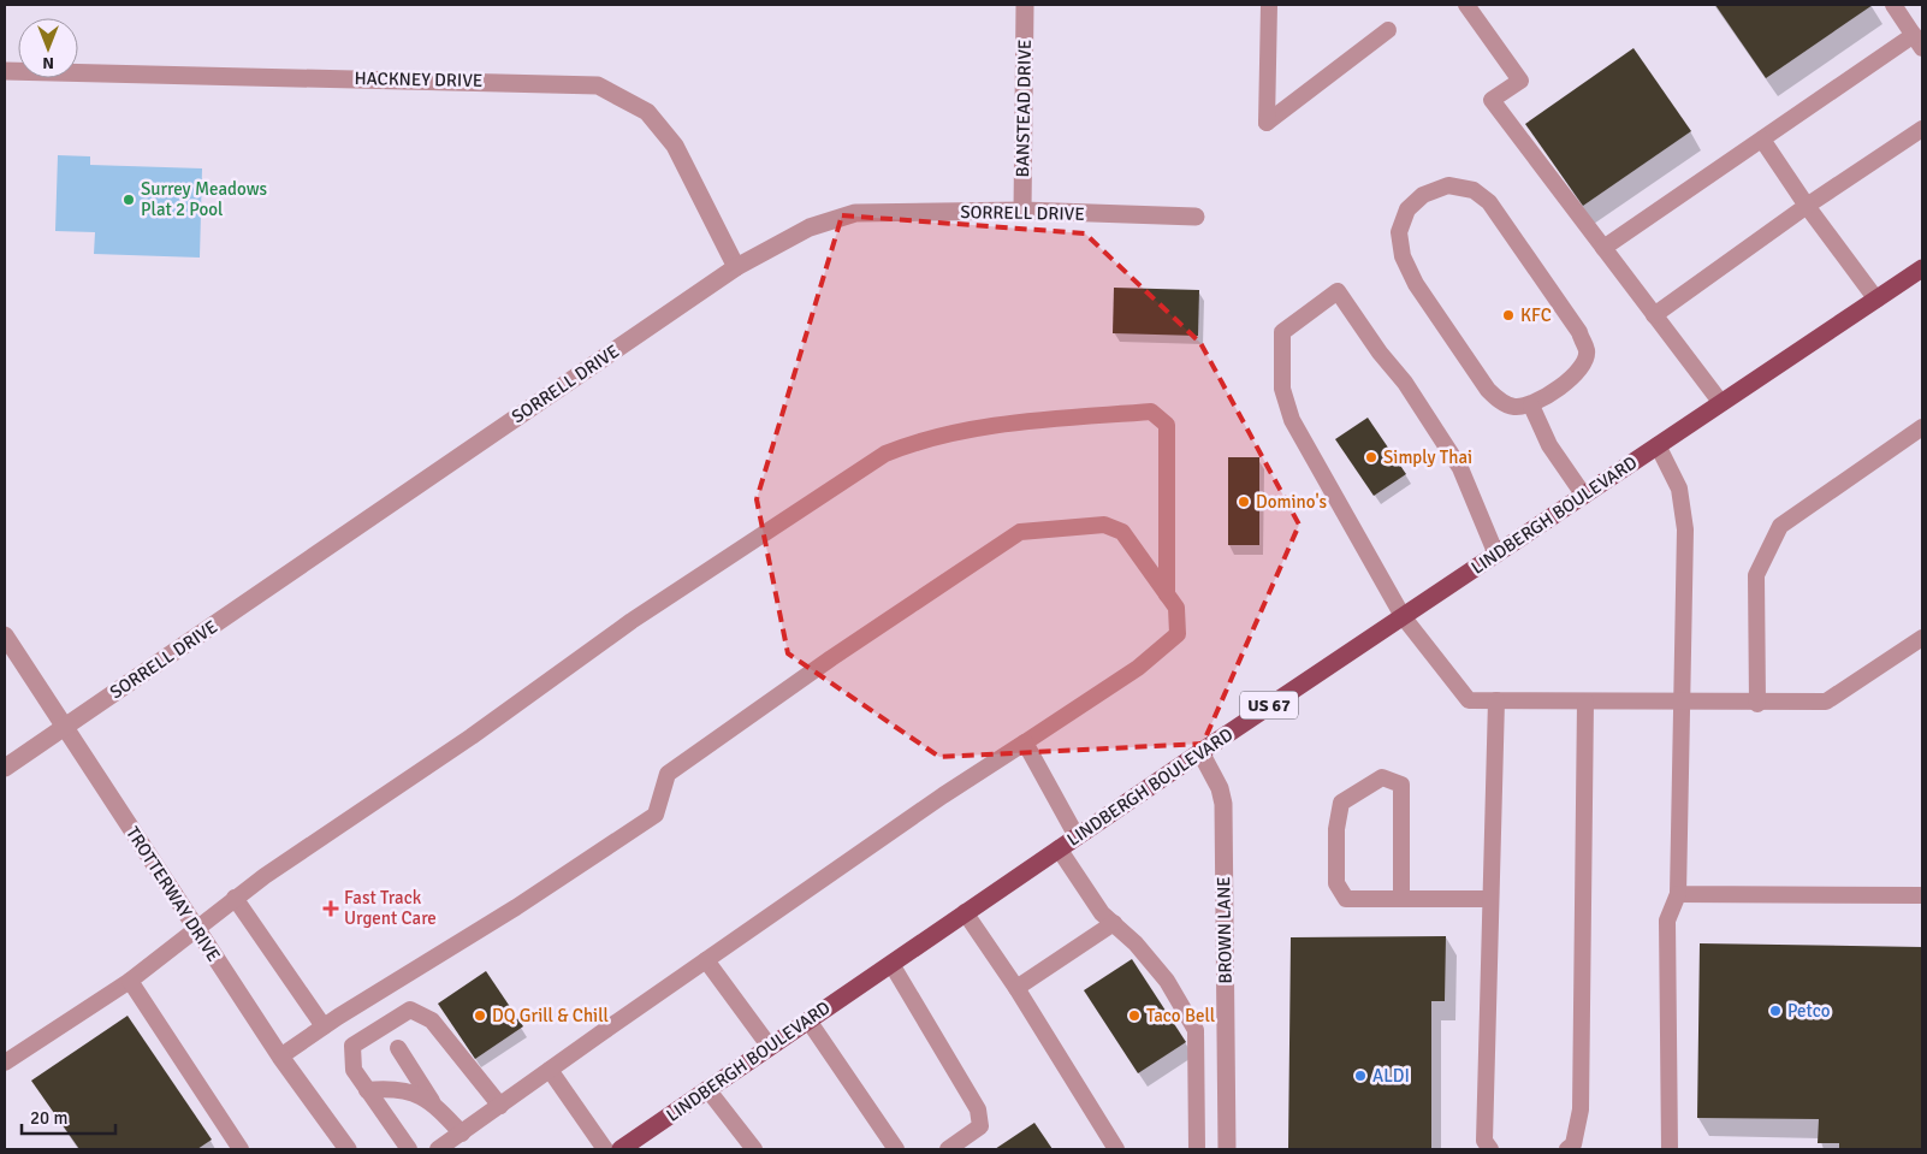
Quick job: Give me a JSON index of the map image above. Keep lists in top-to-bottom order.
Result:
{
  "streets": {
    "main road": ["LINDBERGH BOULEVARD", "US 67"],
    "street": [
      "HACKNEY DRIVE",
      "BANSTEAD DRIVE",
      "SORRELL DRIVE",
      "TROTTERWAY DRIVE",
      "BROWN LANE"
    ]
  },
  "crossings": [
    ["HACKNEY DRIVE", "SORRELL DRIVE"],
    ["BANSTEAD DRIVE", "SORRELL DRIVE"],
    ["SORRELL DRIVE", "TROTTERWAY DRIVE"],
    ["LINDBERGH BOULEVARD", "BROWN LANE"]
  ],
  "places": {
    "other": [
      "Surrey Meadows Plat 2 Pool",
      "KFC",
      "Simply Thai",
      "Domino's",
      "Petco",
      "DQ Grill & Chill",
      "Taco Bell",
      "ALDI"
    ],
    "health": ["Fast Track Urgent Care"]
  },
  "scale_bar": "20 m",
  "north": "bottom"
}
